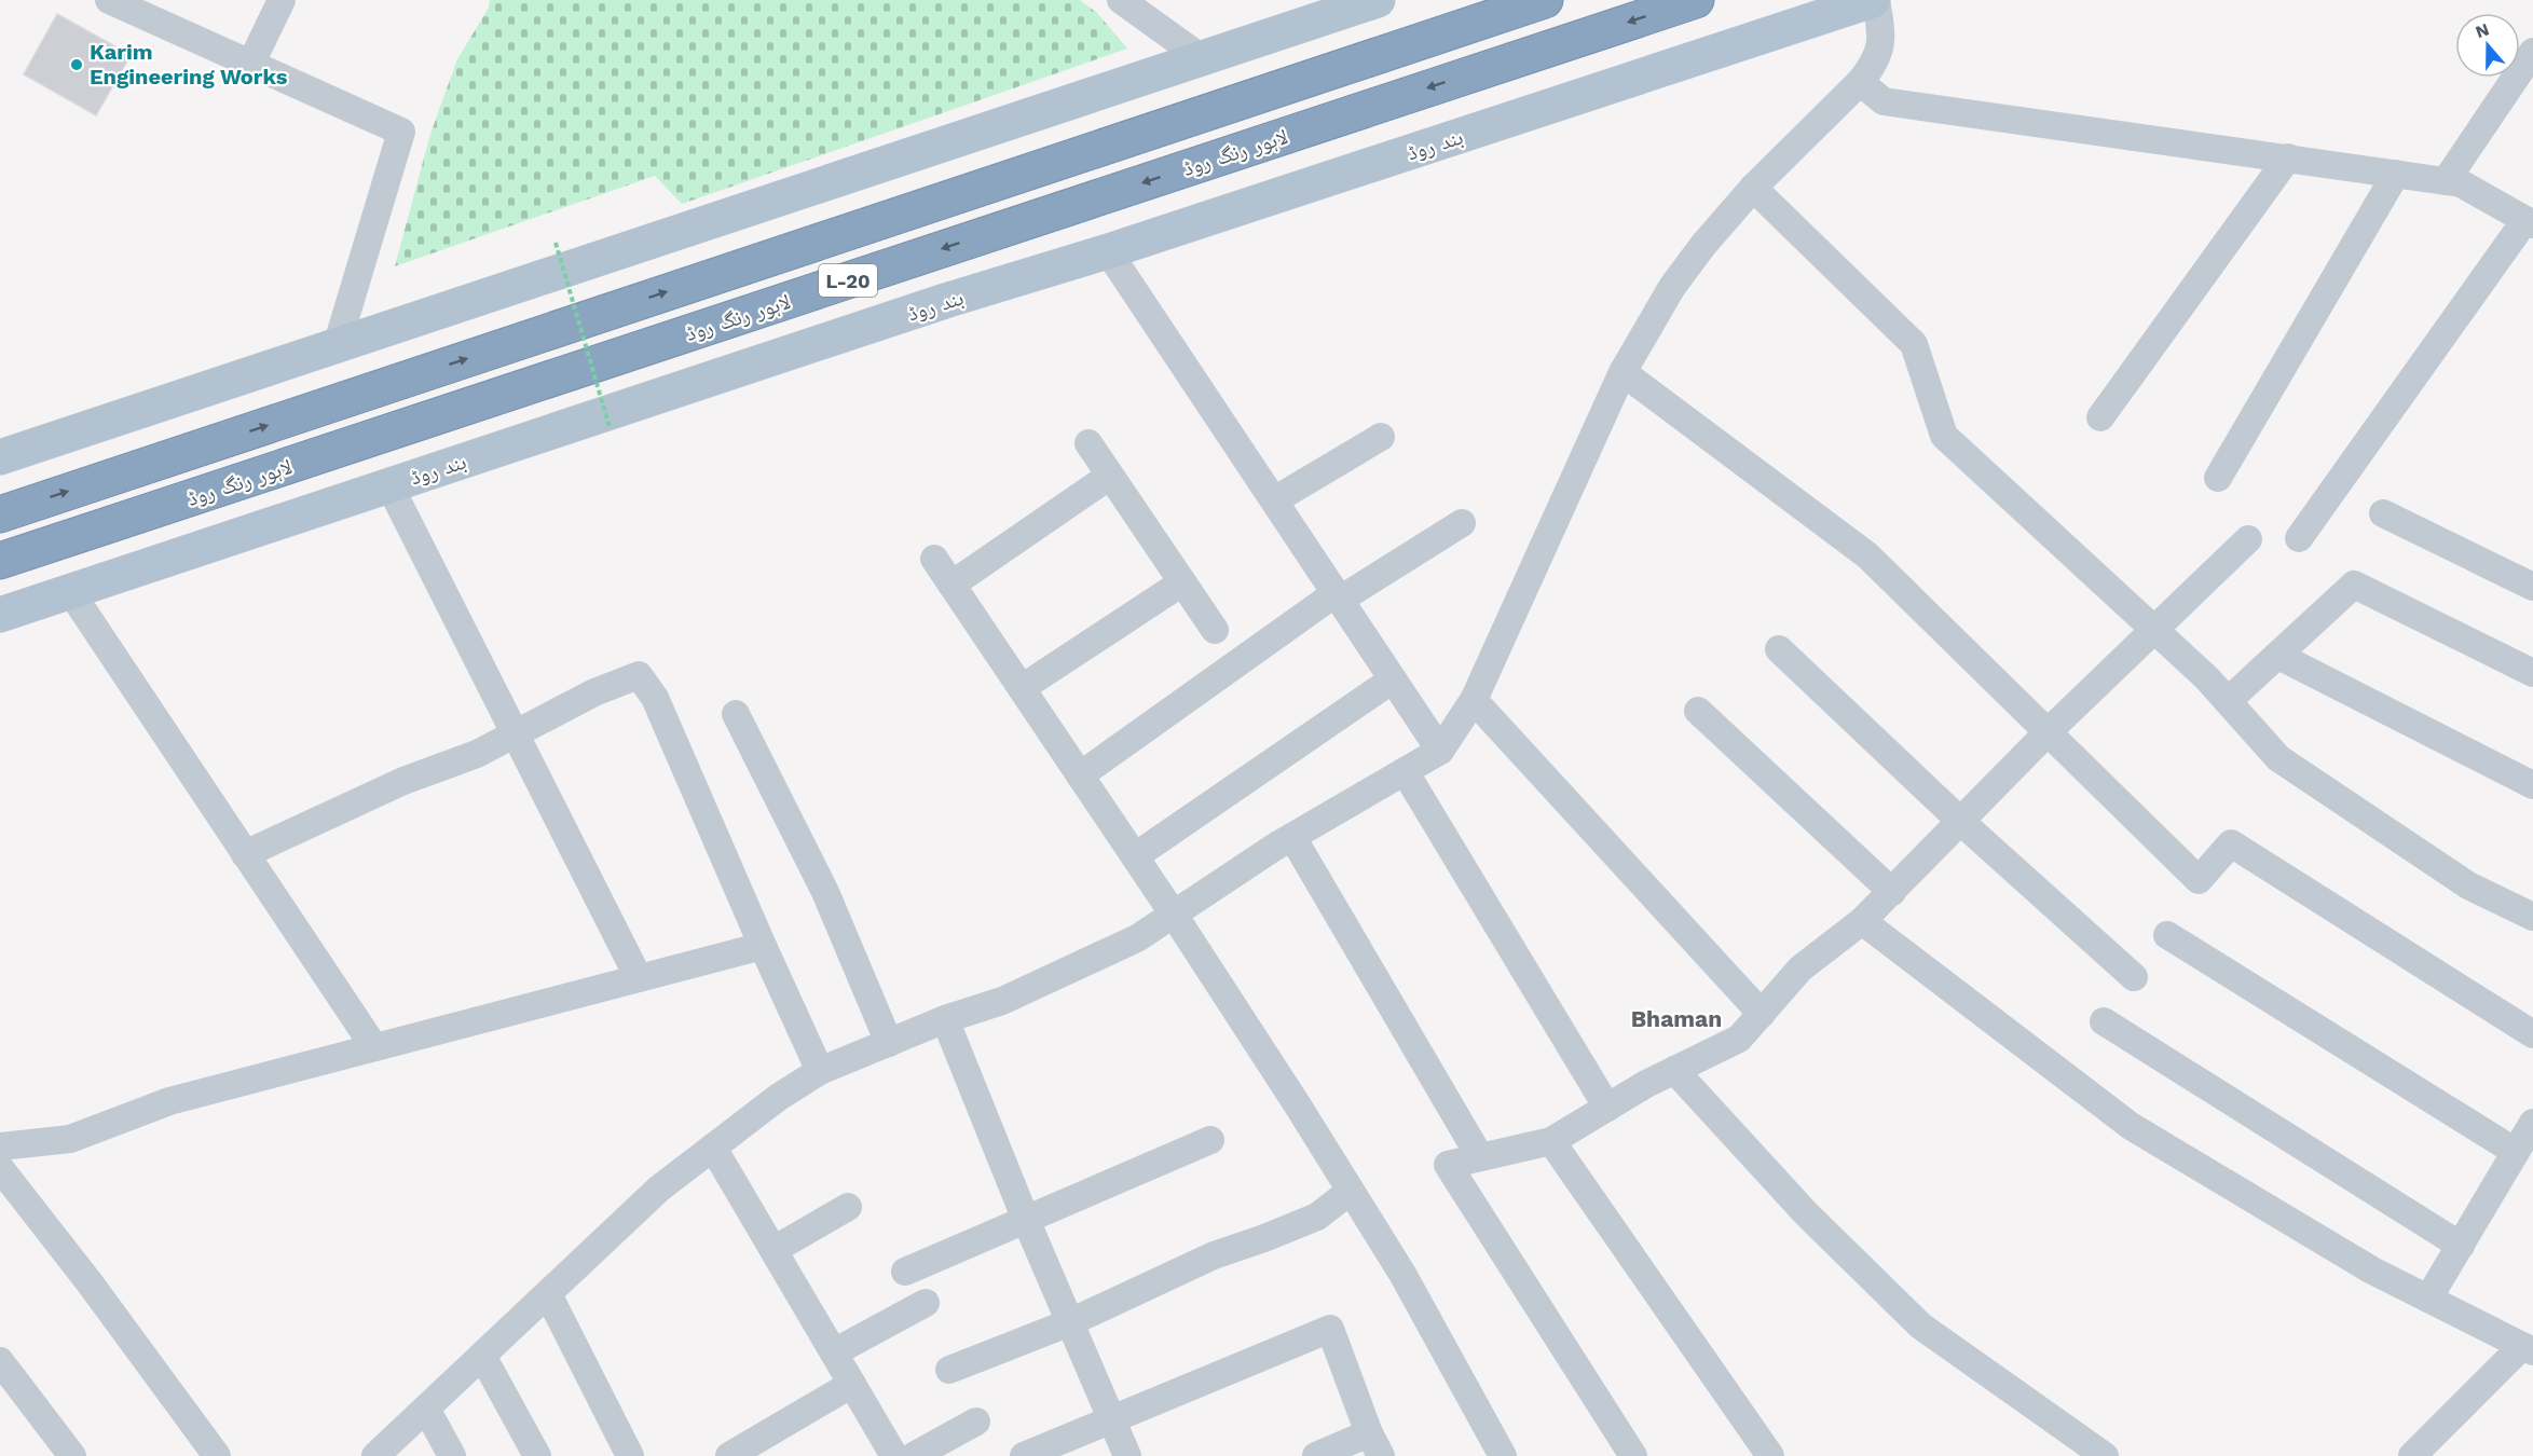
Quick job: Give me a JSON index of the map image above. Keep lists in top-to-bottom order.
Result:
{
  "streets": {
    "highway": ["لاہور رنگ روڈ", "L-20"],
    "main road": ["بند روڈ"]
  },
  "districts": ["Bhaman"],
  "places": ["Karim Engineering Works"],
  "north": "top"
}
